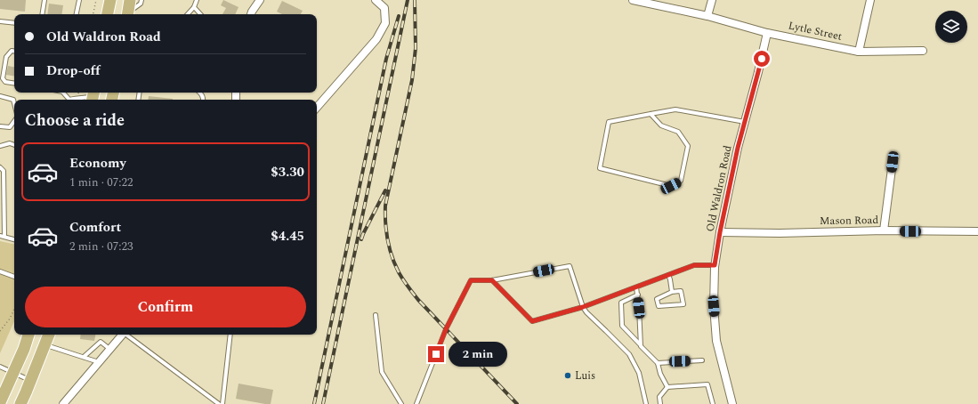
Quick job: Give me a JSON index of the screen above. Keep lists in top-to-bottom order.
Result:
{
  "streets": {
    "street": ["Lytle Street", "Old Waldron Road", "Mason Road"]
  },
  "crossings": [
    ["Lytle Street", "Old Waldron Road"],
    ["Old Waldron Road", "Mason Road"]
  ],
  "places": ["Luis"],
  "page": {
    "banner": ["Old Waldron Road", "Drop-off"],
    "heading": "Choose a ride",
    "list": [
      {
        "name": "Economy",
        "note": "1 min · 07:22",
        "value": "$3.30"
      },
      {
        "name": "Comfort",
        "note": "2 min · 07:23",
        "value": "$4.45"
      }
    ],
    "buttons": "Confirm",
    "bubble": "2 min"
  }
}
